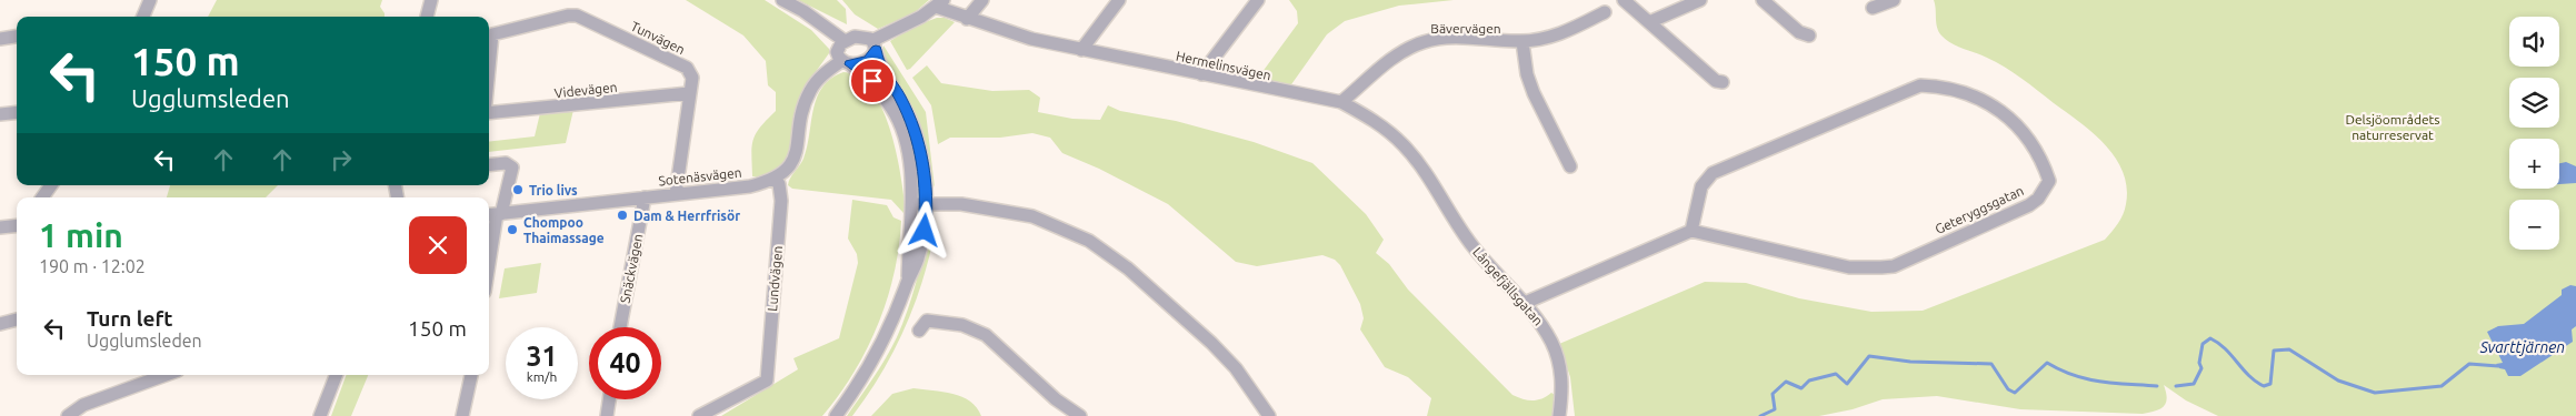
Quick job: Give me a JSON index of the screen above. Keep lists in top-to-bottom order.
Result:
{
  "streets": {
    "street": [
      "Bävervägen",
      "Tunvägen",
      "Hermelinsvägen",
      "Videvägen",
      "Sotenäsvägen",
      "Geteryggsgatan",
      "Snäckvägen",
      "Lundvägen",
      "Långefjällsgatan"
    ]
  },
  "crossings": [
    ["Bävervägen", "Hermelinsvägen"],
    ["Tunvägen", "Videvägen"],
    ["Tunvägen", "Sotenäsvägen"],
    ["Hermelinsvägen", "Långefjällsgatan"],
    ["Sotenäsvägen", "Snäckvägen"],
    ["Sotenäsvägen", "Lundvägen"]
  ],
  "water": ["Svarttjärnen"],
  "parks": ["Delsjöområdets naturreservat"],
  "places": ["Trio livs", "Dam & Herrfrisör", "Chompoo Thaimassage"],
  "page": {
    "map_buttons": ["+", "−"],
    "turn": ["150 m", "Ugglumsleden"],
    "heading": ["1 min", "190 m · 12:02"],
    "list": [
      {
        "name": "Turn left",
        "note": "Ugglumsleden",
        "value": "150 m"
      }
    ],
    "speed": "31 km/h",
    "limit": "40"
  }
}
